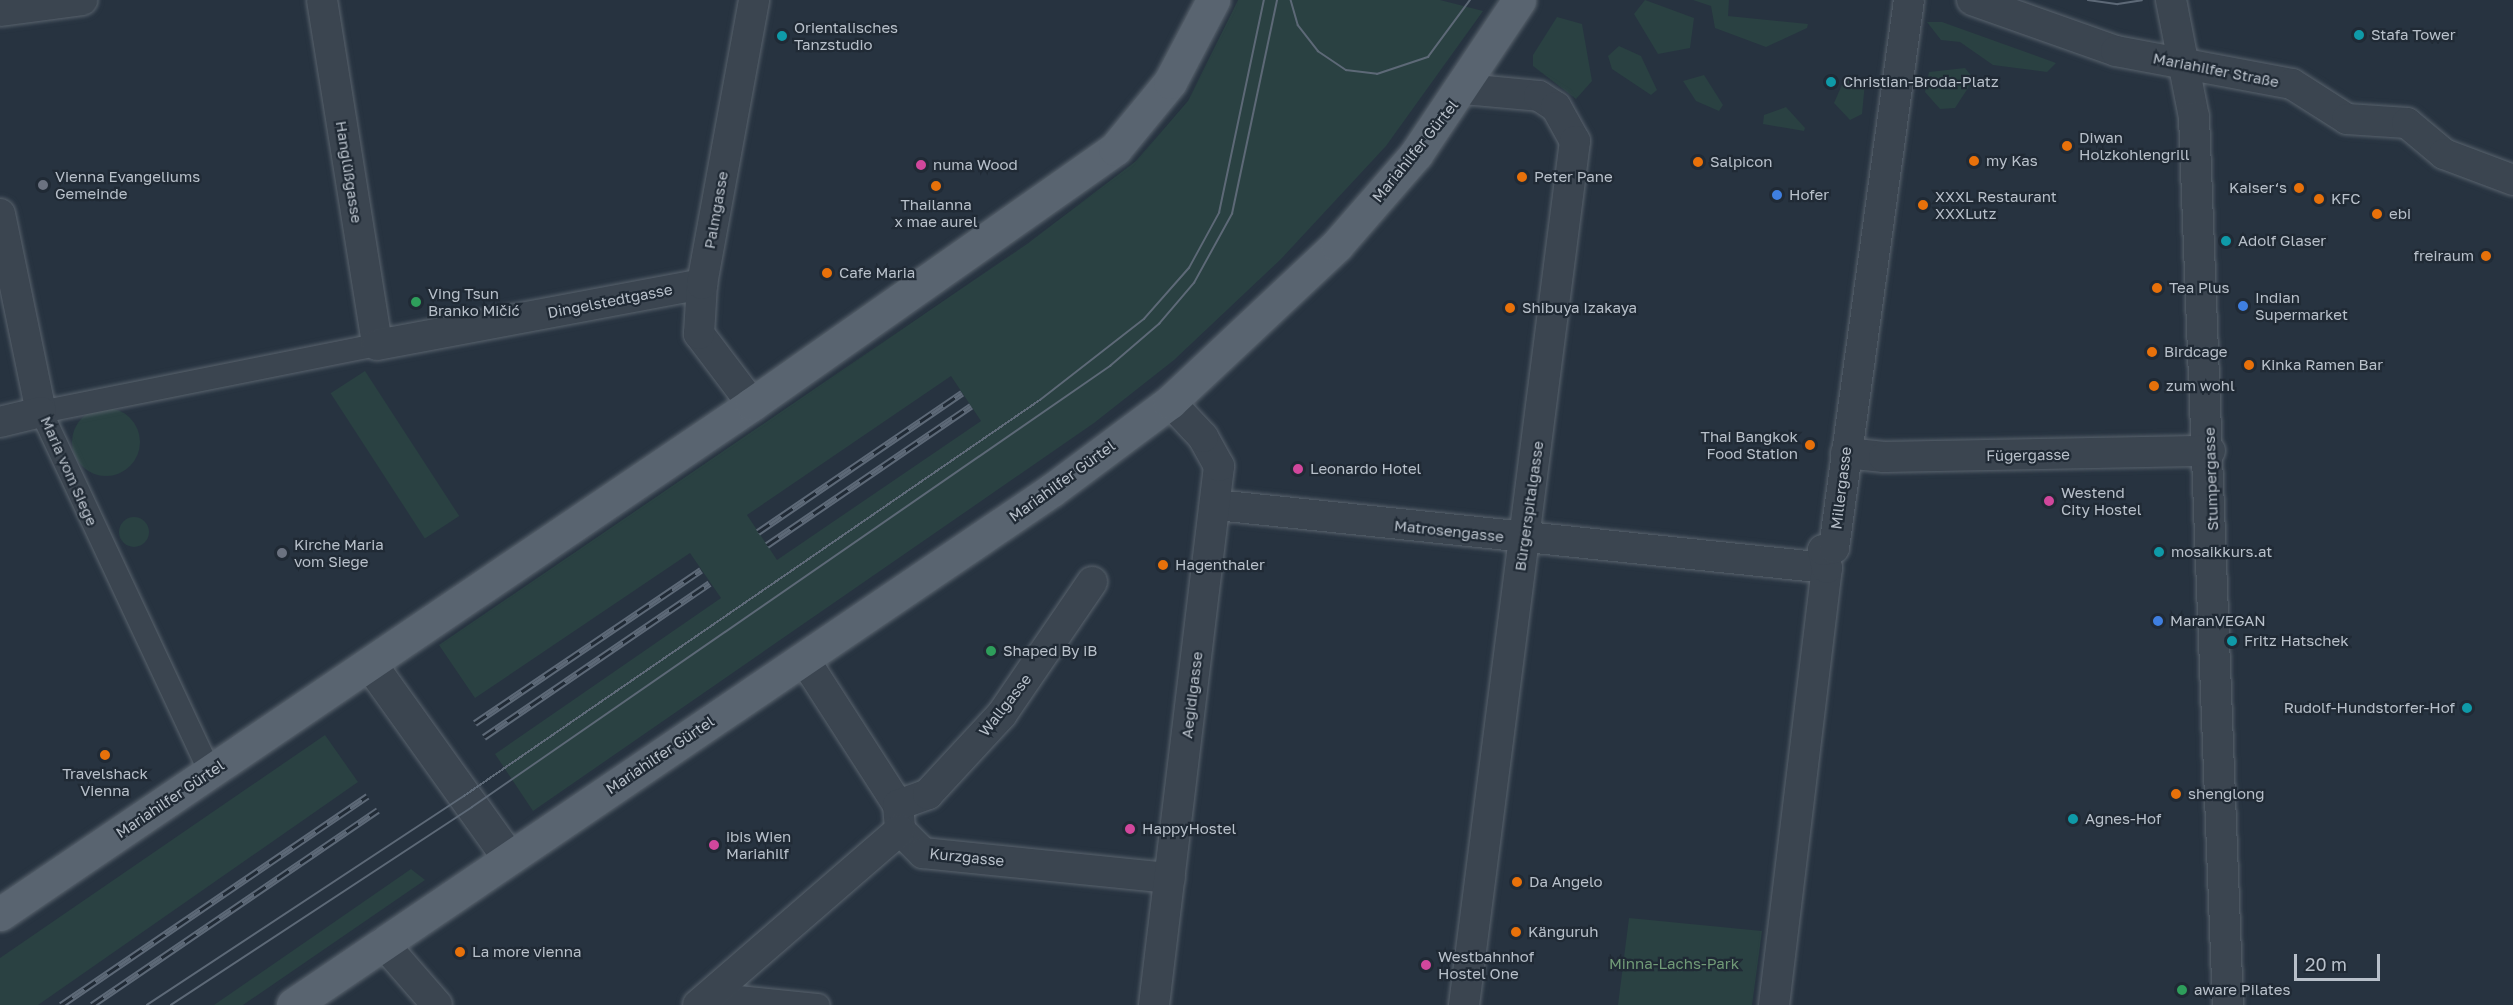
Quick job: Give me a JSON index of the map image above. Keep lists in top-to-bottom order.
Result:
{
  "streets": {
    "main road": ["Mariahilfer Gürtel"],
    "street": [
      "Mariahilfer Straße",
      "Hanglüßgasse",
      "Palmgasse",
      "Dingelstedtgasse",
      "Fügergasse",
      "Maria vom Siege",
      "Stumpergasse",
      "Millergasse",
      "Bürgerspitalgasse",
      "Matrosengasse",
      "Aegidigasse",
      "Wallgasse",
      "Kurzgasse"
    ]
  },
  "crossings": [
    ["Mariahilfer Straße", "Stumpergasse"],
    ["Mariahilfer Gürtel", "Palmgasse"],
    ["Mariahilfer Gürtel", "Maria vom Siege"],
    ["Mariahilfer Gürtel", "Bürgerspitalgasse"],
    ["Mariahilfer Gürtel", "Aegidigasse"],
    ["Mariahilfer Gürtel", "Kurzgasse"],
    ["Hanglüßgasse", "Dingelstedtgasse"],
    ["Hanglüßgasse", "Maria vom Siege"],
    ["Palmgasse", "Dingelstedtgasse"],
    ["Dingelstedtgasse", "Maria vom Siege"],
    ["Fügergasse", "Stumpergasse"],
    ["Fügergasse", "Millergasse"],
    ["Millergasse", "Matrosengasse"],
    ["Bürgerspitalgasse", "Matrosengasse"],
    ["Matrosengasse", "Aegidigasse"],
    ["Aegidigasse", "Kurzgasse"],
    ["Wallgasse", "Kurzgasse"]
  ],
  "parks": ["Minna-Lachs-Park"],
  "places": [
    "Stafa Tower",
    "Orientalisches Tanzstudio",
    "Christian-Broda-Platz",
    "Diwan Holzkohlengrill",
    "my Kas",
    "Salpicon",
    "numa Wood",
    "Peter Pane",
    "Vienna Evangeliums Gemeinde",
    "Thailanna x mae aurel",
    "Kaiser‘s",
    "Hofer",
    "KFC",
    "XXXL Restaurant XXXLutz",
    "ebi",
    "Adolf Glaser",
    "freiraum",
    "Cafe Maria",
    "Tea Plus",
    "Ving Tsun Branko Mičić",
    "Indian Supermarket",
    "Shibuya Izakaya",
    "Birdcage",
    "Kinka Ramen Bar",
    "zum wohl",
    "Thai Bangkok Food Station",
    "Leonardo Hotel",
    "Westend City Hostel",
    "mosaikkurs.at",
    "Kirche Maria vom Siege",
    "Hagenthaler",
    "MaranVEGAN",
    "Fritz Hatschek",
    "Shaped By iB",
    "Rudolf-Hundstorfer-Hof",
    "Travelshack Vienna",
    "shenglong",
    "Agnes-Hof",
    "HappyHostel",
    "ibis Wien Mariahilf",
    "Da Angelo",
    "Känguruh",
    "La more vienna",
    "Westbahnhof Hostel One",
    "aware Pilates"
  ],
  "scale_bar": "20 m"
}
